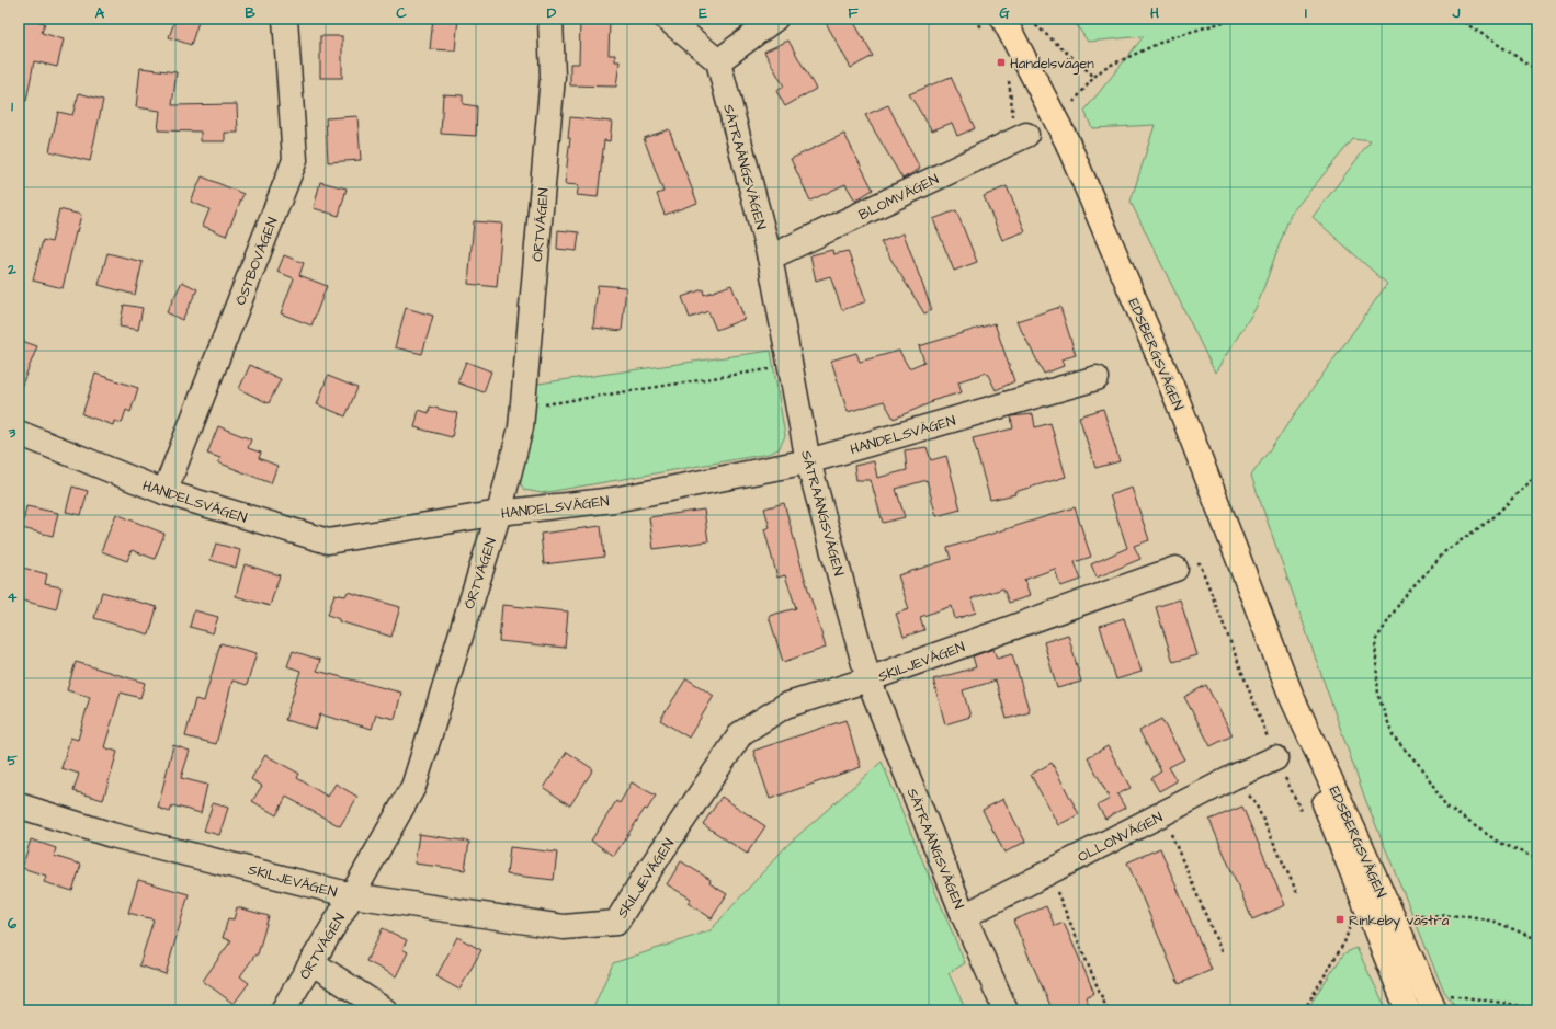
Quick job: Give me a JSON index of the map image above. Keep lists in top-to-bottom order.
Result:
{
  "streets": {
    "main road": ["EDSBERGSVÄGEN"],
    "street": [
      "SÄTRAÄNGSVÄGEN",
      "BLOMVÄGEN",
      "ÖRTVÄGEN",
      "ÖSTBOVÄGEN",
      "HANDELSVÄGEN",
      "SKILJEVÄGEN",
      "OLLONVÄGEN"
    ]
  },
  "crossings": [
    ["SÄTRAÄNGSVÄGEN", "BLOMVÄGEN"],
    ["SÄTRAÄNGSVÄGEN", "HANDELSVÄGEN"],
    ["SÄTRAÄNGSVÄGEN", "SKILJEVÄGEN"],
    ["SÄTRAÄNGSVÄGEN", "OLLONVÄGEN"],
    ["ÖRTVÄGEN", "HANDELSVÄGEN"],
    ["ÖRTVÄGEN", "SKILJEVÄGEN"],
    ["ÖSTBOVÄGEN", "HANDELSVÄGEN"]
  ],
  "places": {
    "transit": ["Handelsvägen", "Rinkeby västra"]
  },
  "grid": {
    "columns": [
      "A",
      "B",
      "C",
      "D",
      "E",
      "F",
      "G",
      "H",
      "I",
      "J"
    ],
    "rows": [
      "1",
      "2",
      "3",
      "4",
      "5",
      "6"
    ]
  }
}
